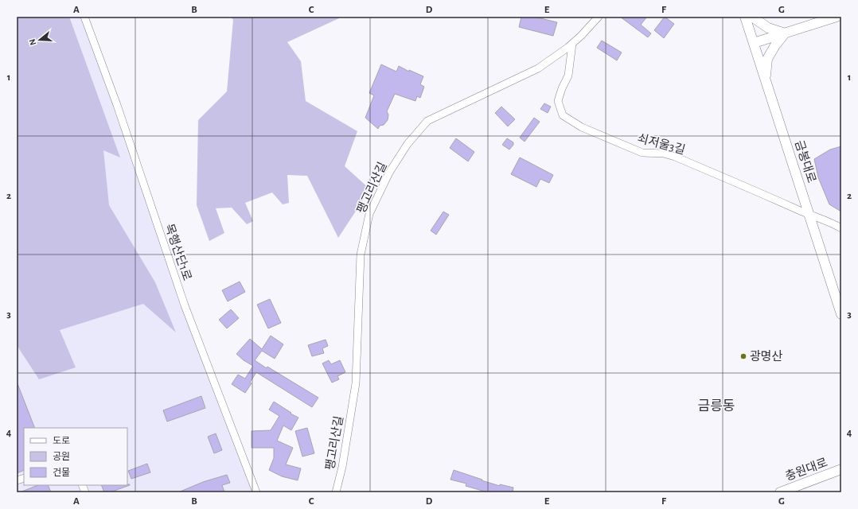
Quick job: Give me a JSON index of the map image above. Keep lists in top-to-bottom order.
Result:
{
  "streets": {
    "street": [
      "쇠저울3길",
      "금봉대로",
      "팽고리산길",
      "목행산단1로",
      "충원대로"
    ]
  },
  "crossings": [
    ["쇠저울3길", "금봉대로"],
    ["쇠저울3길", "팽고리산길"]
  ],
  "districts": ["금릉동"],
  "places": ["광명산"],
  "legend": ["도로", "공원", "건물"],
  "north": "left",
  "grid": {
    "columns": [
      "A",
      "B",
      "C",
      "D",
      "E",
      "F",
      "G"
    ],
    "rows": [
      "1",
      "2",
      "3",
      "4"
    ]
  }
}
